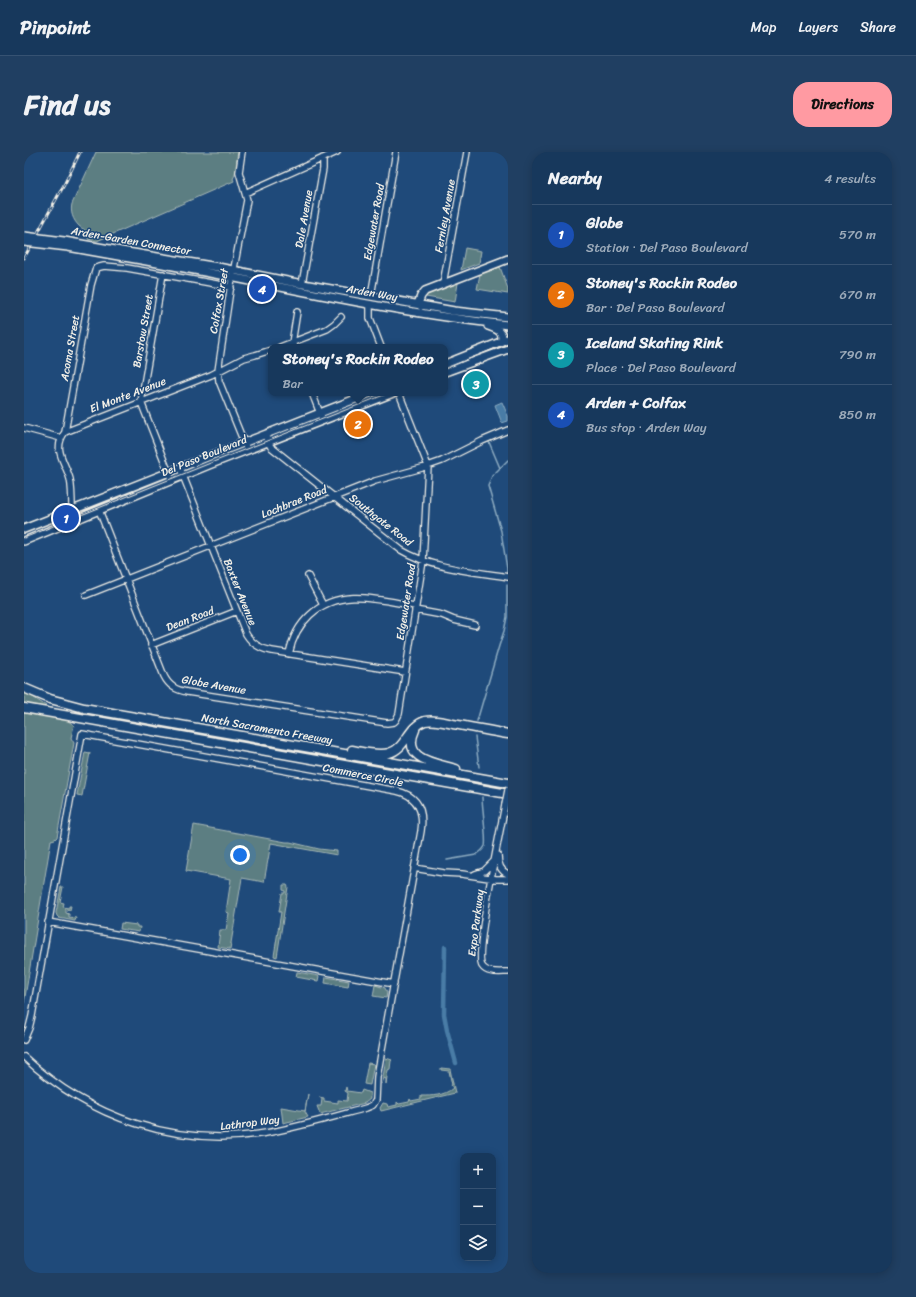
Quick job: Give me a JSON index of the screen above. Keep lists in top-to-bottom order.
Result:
{
  "streets": {
    "highway": ["North Sacramento Freeway"],
    "main road": ["Arden-Garden Connector", "Arden Way", "Del Paso Boulevard"],
    "street": [
      "Fernley Avenue",
      "Dale Avenue",
      "Edgewater Road",
      "Colfax Street",
      "Barstow Street",
      "Acoma Street",
      "El Monte Avenue",
      "Lochbrae Road",
      "Southgate Road",
      "Baxter Avenue",
      "Dean Road",
      "Globe Avenue",
      "Commerce Circle",
      "Expo Parkway",
      "Lathrop Way"
    ]
  },
  "crossings": [
    ["Dale Avenue", "Arden Way"],
    ["Edgewater Road", "Arden Way"],
    ["Edgewater Road", "Lochbrae Road"],
    ["Edgewater Road", "Southgate Road"],
    ["Edgewater Road", "Baxter Avenue"],
    ["Edgewater Road", "Globe Avenue"],
    ["Arden-Garden Connector", "Arden Way"],
    ["Arden-Garden Connector", "Colfax Street"],
    ["Arden Way", "Colfax Street"],
    ["Colfax Street", "El Monte Avenue"],
    ["Colfax Street", "Del Paso Boulevard"],
    ["Barstow Street", "Acoma Street"],
    ["Barstow Street", "El Monte Avenue"],
    ["Acoma Street", "El Monte Avenue"],
    ["Del Paso Boulevard", "Southgate Road"],
    ["Del Paso Boulevard", "Baxter Avenue"],
    ["Del Paso Boulevard", "Globe Avenue"],
    ["Lochbrae Road", "Southgate Road"],
    ["Lochbrae Road", "Baxter Avenue"],
    ["Lochbrae Road", "Globe Avenue"],
    ["Baxter Avenue", "Dean Road"],
    ["Dean Road", "Globe Avenue"],
    ["Commerce Circle", "Lathrop Way"]
  ],
  "page": {
    "header": "Pinpoint",
    "nav": ["Map", "Layers", "Share"],
    "title": "Find us",
    "buttons": "Directions",
    "heading": ["Nearby", "4 results"],
    "list": [
      {
        "mark": "1",
        "name": "Globe",
        "note": "Station · Del Paso Boulevard",
        "value": "570 m"
      },
      {
        "mark": "2",
        "name": "Stoney's Rockin Rodeo",
        "note": "Bar · Del Paso Boulevard",
        "value": "670 m"
      },
      {
        "mark": "3",
        "name": "Iceland Skating Rink",
        "note": "Place · Del Paso Boulevard",
        "value": "790 m"
      },
      {
        "mark": "4",
        "name": "Arden + Colfax",
        "note": "Bus stop · Arden Way",
        "value": "850 m"
      }
    ],
    "pins": [
      "4",
      "3",
      "2",
      "1"
    ],
    "popup": ["Stoney's Rockin Rodeo", "Bar"],
    "map_buttons": ["+", "−"]
  }
}
